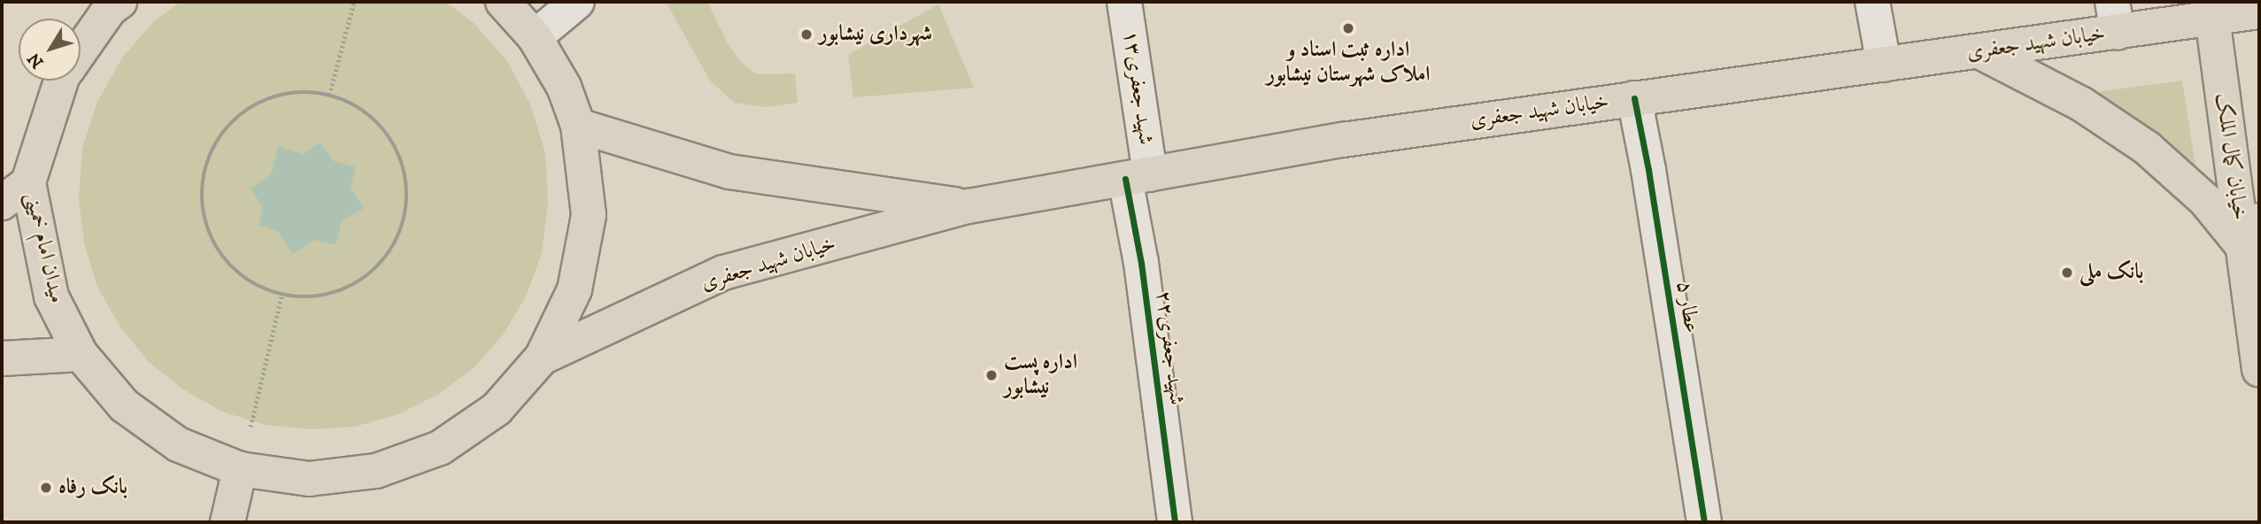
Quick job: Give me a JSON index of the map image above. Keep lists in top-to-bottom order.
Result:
{
  "streets": {
    "main road": ["خیابان شهید جعفری", "خیابان کمال الملک", "میدان امام خمینی"],
    "street": ["شهید جعفری۱۳", "عطار ۵", "شهید جعفری۲۲"]
  },
  "crossings": [
    ["خیابان شهید جعفری", "شهید جعفری۱۳"],
    ["خیابان شهید جعفری", "خیابان کمال الملک"],
    ["خیابان شهید جعفری", "میدان امام خمینی"],
    ["خیابان شهید جعفری", "عطار ۵"],
    ["خیابان شهید جعفری", "شهید جعفری۲۲"],
    ["شهید جعفری۱۳", "شهید جعفری۲۲"]
  ],
  "places": [
    "اداره ثبت اسناد و املاک شهرستان نیشابور",
    "شهرداری نیشابور",
    "بانک ملی",
    "اداره پست نیشابور",
    "بانک رفاه"
  ],
  "north": "bottom left"
}
